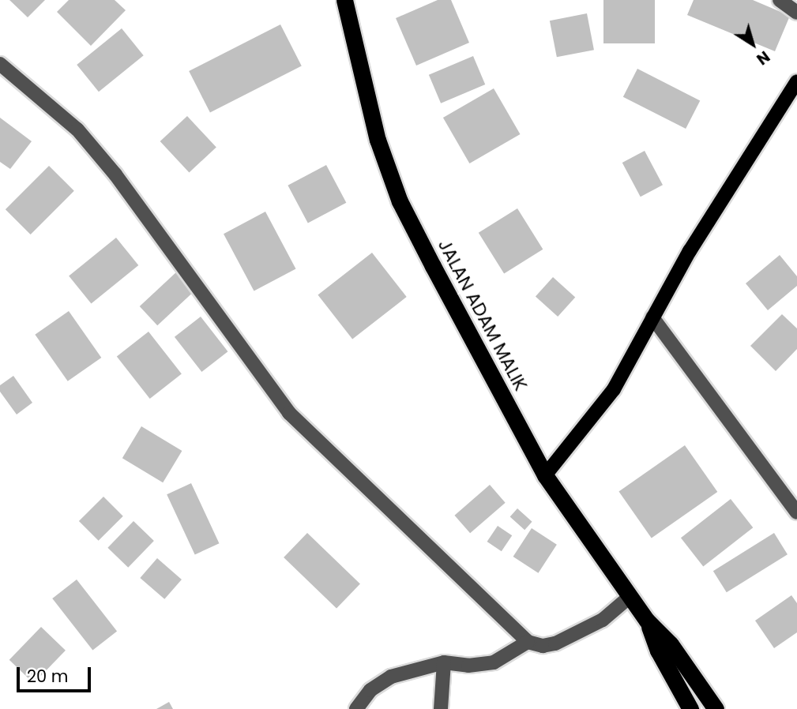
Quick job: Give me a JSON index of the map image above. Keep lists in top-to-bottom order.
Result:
{
  "streets": {
    "highway": ["JALAN ADAM MALIK"]
  },
  "scale_bar": "20 m",
  "north": "bottom right"
}
